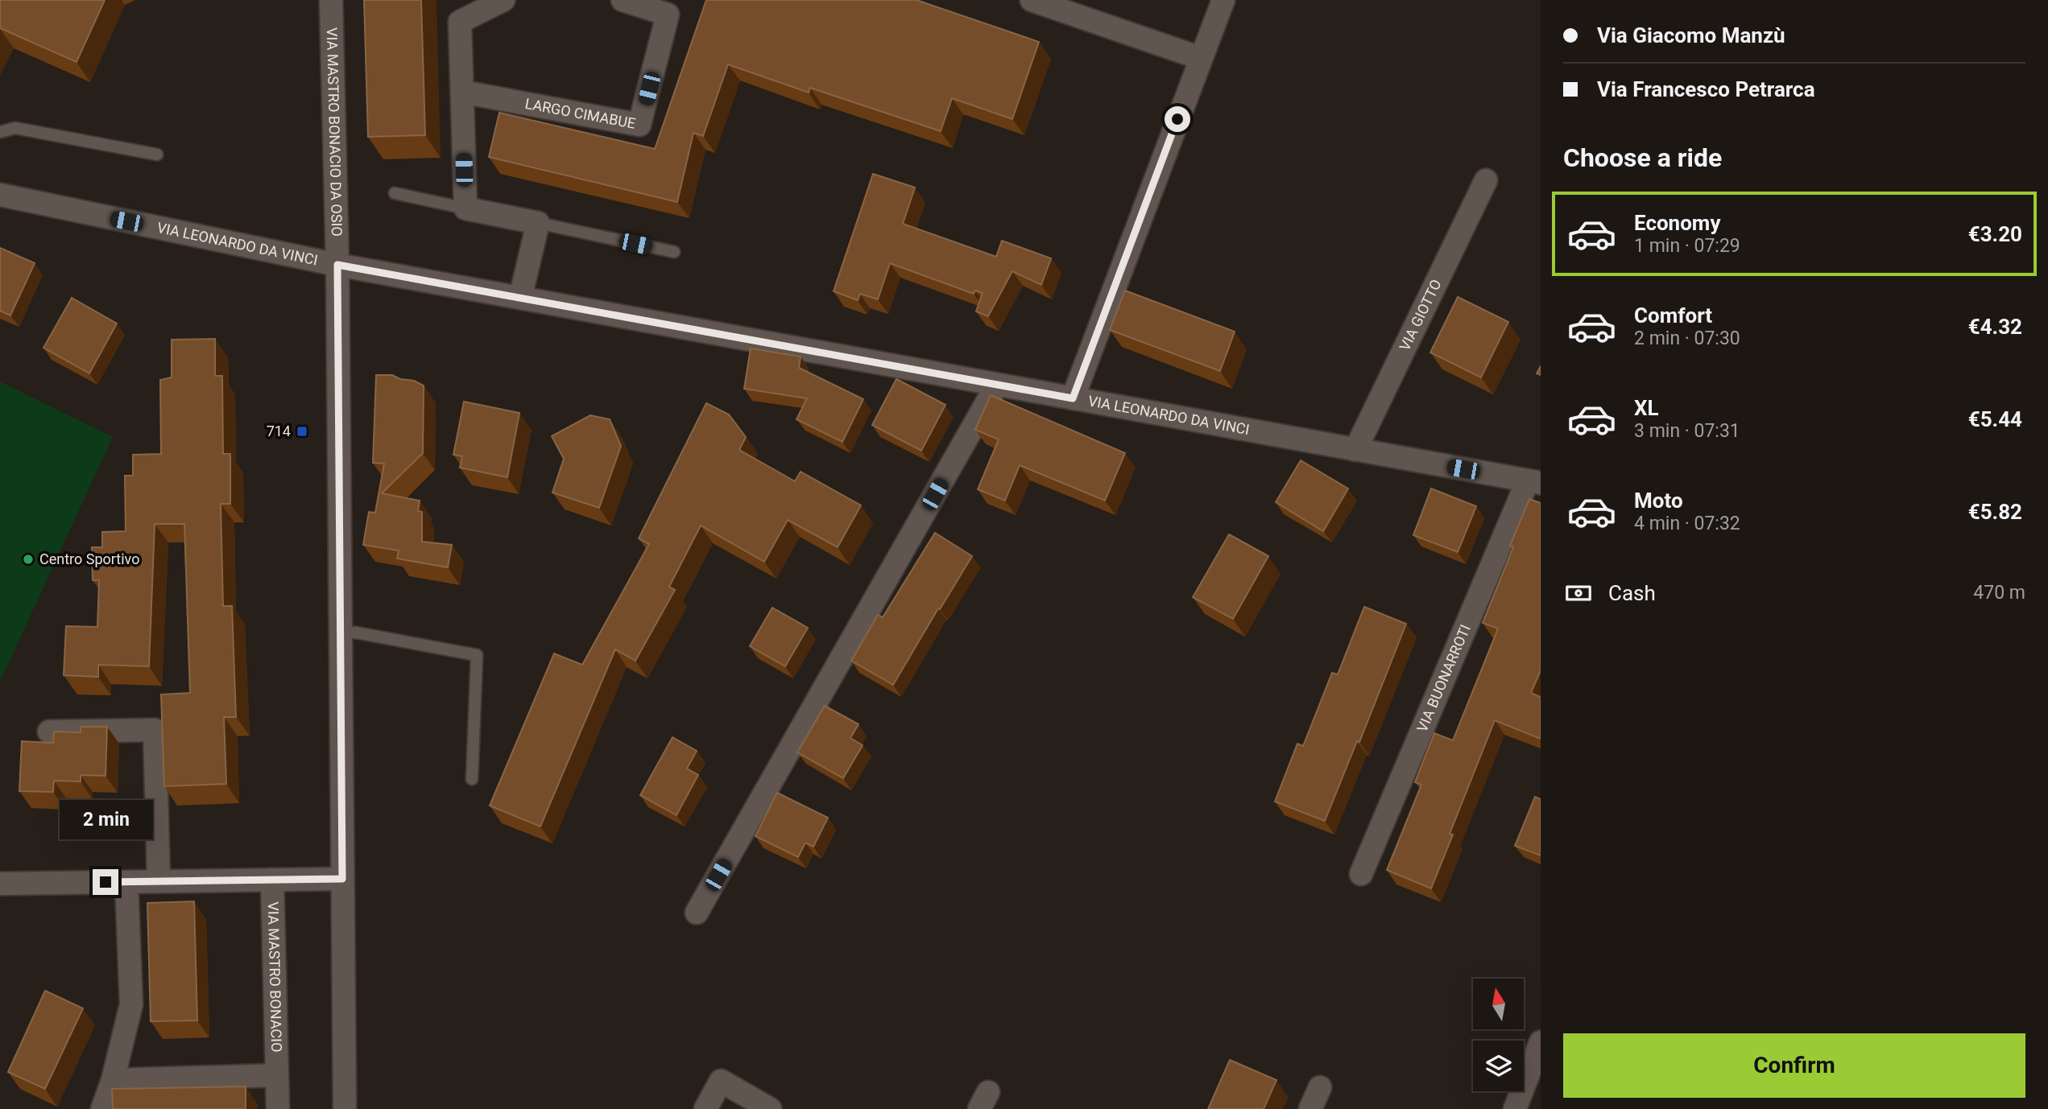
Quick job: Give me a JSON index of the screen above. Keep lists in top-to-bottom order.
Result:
{
  "streets": {
    "street": [
      "LARGO CIMABUE",
      "VIA MASTRO BONACIO DA OSIO",
      "VIA LEONARDO DA VINCI",
      "VIA GIOTTO",
      "VIA BUONARROTI",
      "VIA MASTRO BONACIO"
    ]
  },
  "crossings": [
    ["VIA MASTRO BONACIO DA OSIO", "VIA LEONARDO DA VINCI"],
    ["VIA LEONARDO DA VINCI", "VIA GIOTTO"],
    ["VIA LEONARDO DA VINCI", "VIA BUONARROTI"]
  ],
  "places": {
    "transit": ["714"],
    "other": ["Centro Sportivo"]
  },
  "north": "top",
  "page": {
    "banner": ["Via Giacomo Manzù", "Via Francesco Petrarca"],
    "heading": "Choose a ride",
    "list": [
      {
        "name": "Economy",
        "note": "1 min · 07:29",
        "value": "€3.20"
      },
      {
        "name": "Comfort",
        "note": "2 min · 07:30",
        "value": "€4.32"
      },
      {
        "name": "XL",
        "note": "3 min · 07:31",
        "value": "€5.44"
      },
      {
        "name": "Moto",
        "note": "4 min · 07:32",
        "value": "€5.82"
      }
    ],
    "pay": ["Cash", "470 m"],
    "bubble": "2 min",
    "buttons": "Confirm"
  }
}
